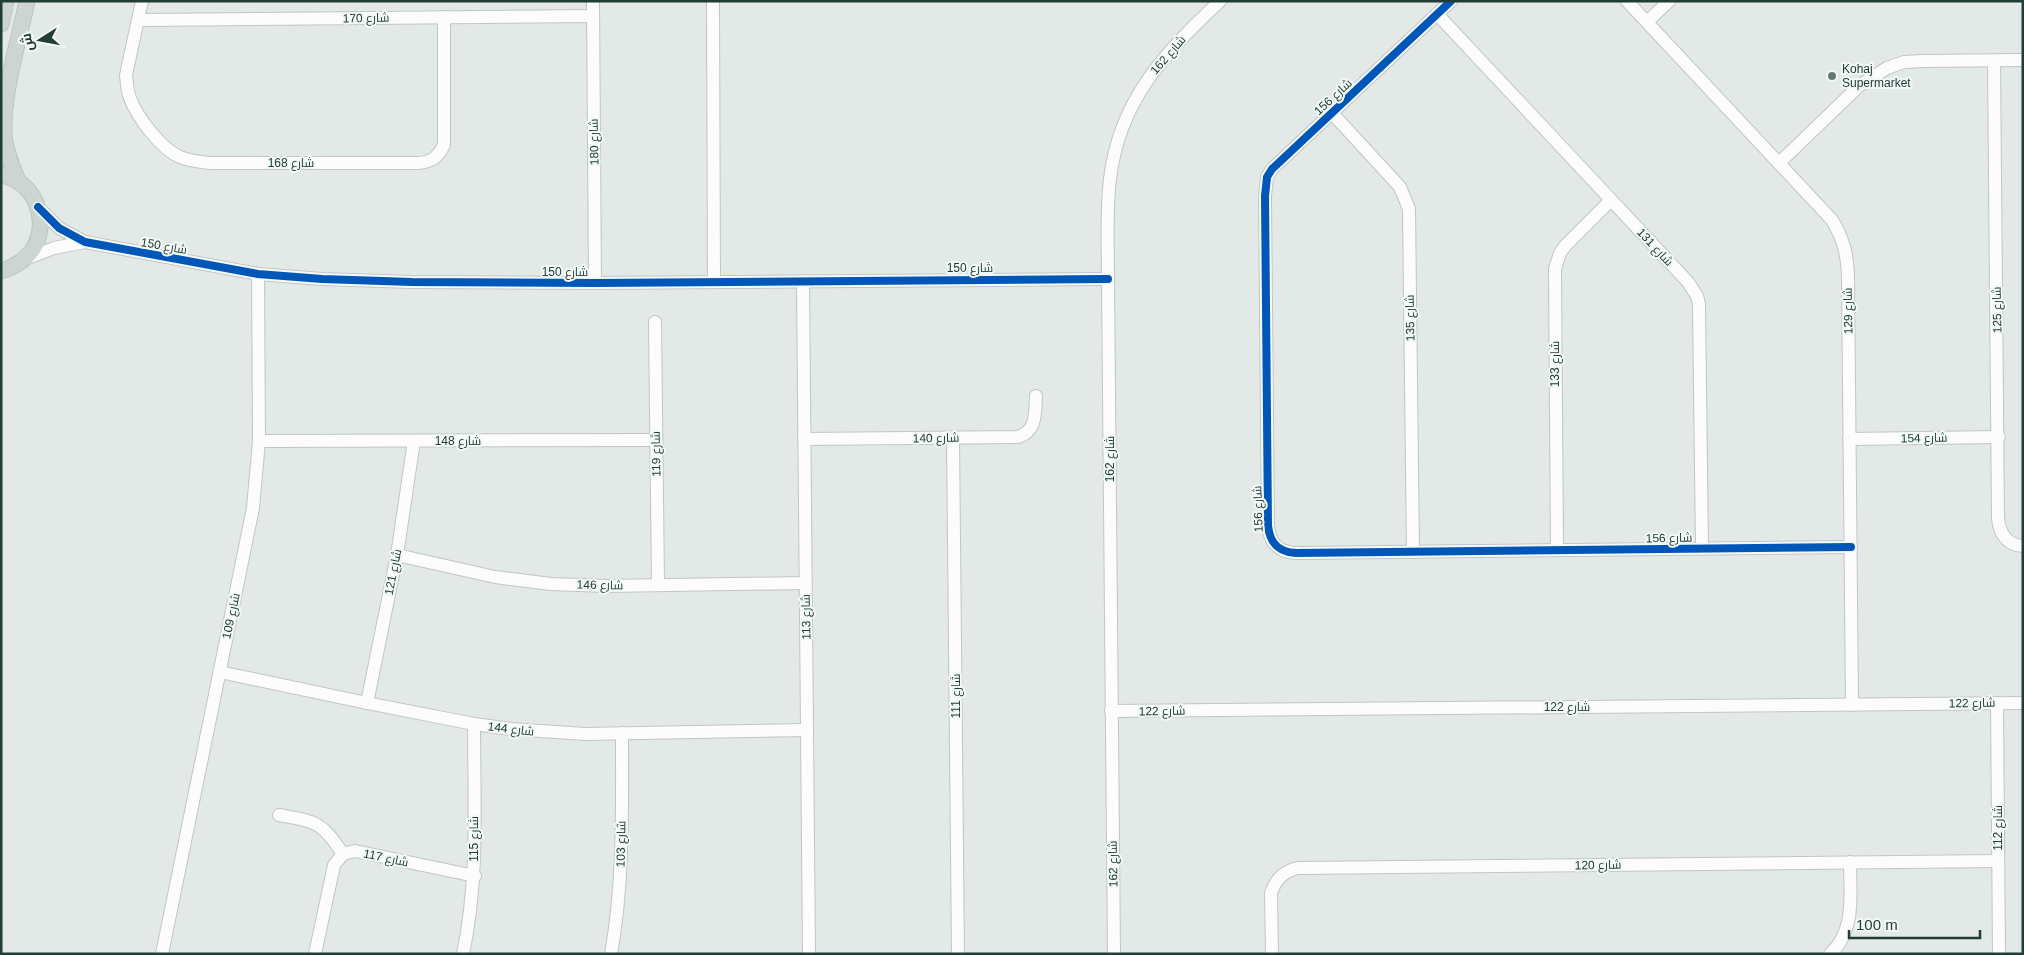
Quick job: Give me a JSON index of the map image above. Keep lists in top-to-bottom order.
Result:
{
  "streets": {
    "street": [
      "شارع 170",
      "شارع 162",
      "شارع 156",
      "شارع 180",
      "شارع 168",
      "شارع 150",
      "شارع 131",
      "شارع 125",
      "شارع 129",
      "شارع 135",
      "شارع 133",
      "شارع 140",
      "شارع 154",
      "شارع 148",
      "شارع 119",
      "شارع 121",
      "شارع 146",
      "شارع 109",
      "شارع 113",
      "شارع 111",
      "شارع 122",
      "شارع 144",
      "شارع 112",
      "شارع 115",
      "شارع 103",
      "شارع 117",
      "شارع 120"
    ]
  },
  "crossings": [
    ["شارع 170", "شارع 180"],
    ["شارع 170", "شارع 168"],
    ["شارع 162", "شارع 150"],
    ["شارع 162", "شارع 122"],
    ["شارع 156", "شارع 131"],
    ["شارع 156", "شارع 129"],
    ["شارع 156", "شارع 135"],
    ["شارع 156", "شارع 133"],
    ["شارع 180", "شارع 150"],
    ["شارع 150", "شارع 109"],
    ["شارع 150", "شارع 113"],
    ["شارع 131", "شارع 133"],
    ["شارع 125", "شارع 154"],
    ["شارع 129", "شارع 154"],
    ["شارع 129", "شارع 122"],
    ["شارع 140", "شارع 113"],
    ["شارع 140", "شارع 111"],
    ["شارع 148", "شارع 119"],
    ["شارع 148", "شارع 121"],
    ["شارع 148", "شارع 109"],
    ["شارع 119", "شارع 146"],
    ["شارع 121", "شارع 146"],
    ["شارع 121", "شارع 144"],
    ["شارع 146", "شارع 113"],
    ["شارع 109", "شارع 144"],
    ["شارع 113", "شارع 144"],
    ["شارع 122", "شارع 112"],
    ["شارع 144", "شارع 115"],
    ["شارع 144", "شارع 103"],
    ["شارع 112", "شارع 120"],
    ["شارع 115", "شارع 117"]
  ],
  "places": ["Kohaj Supermarket"],
  "scale_bar": "100 m",
  "north": "left"
}
